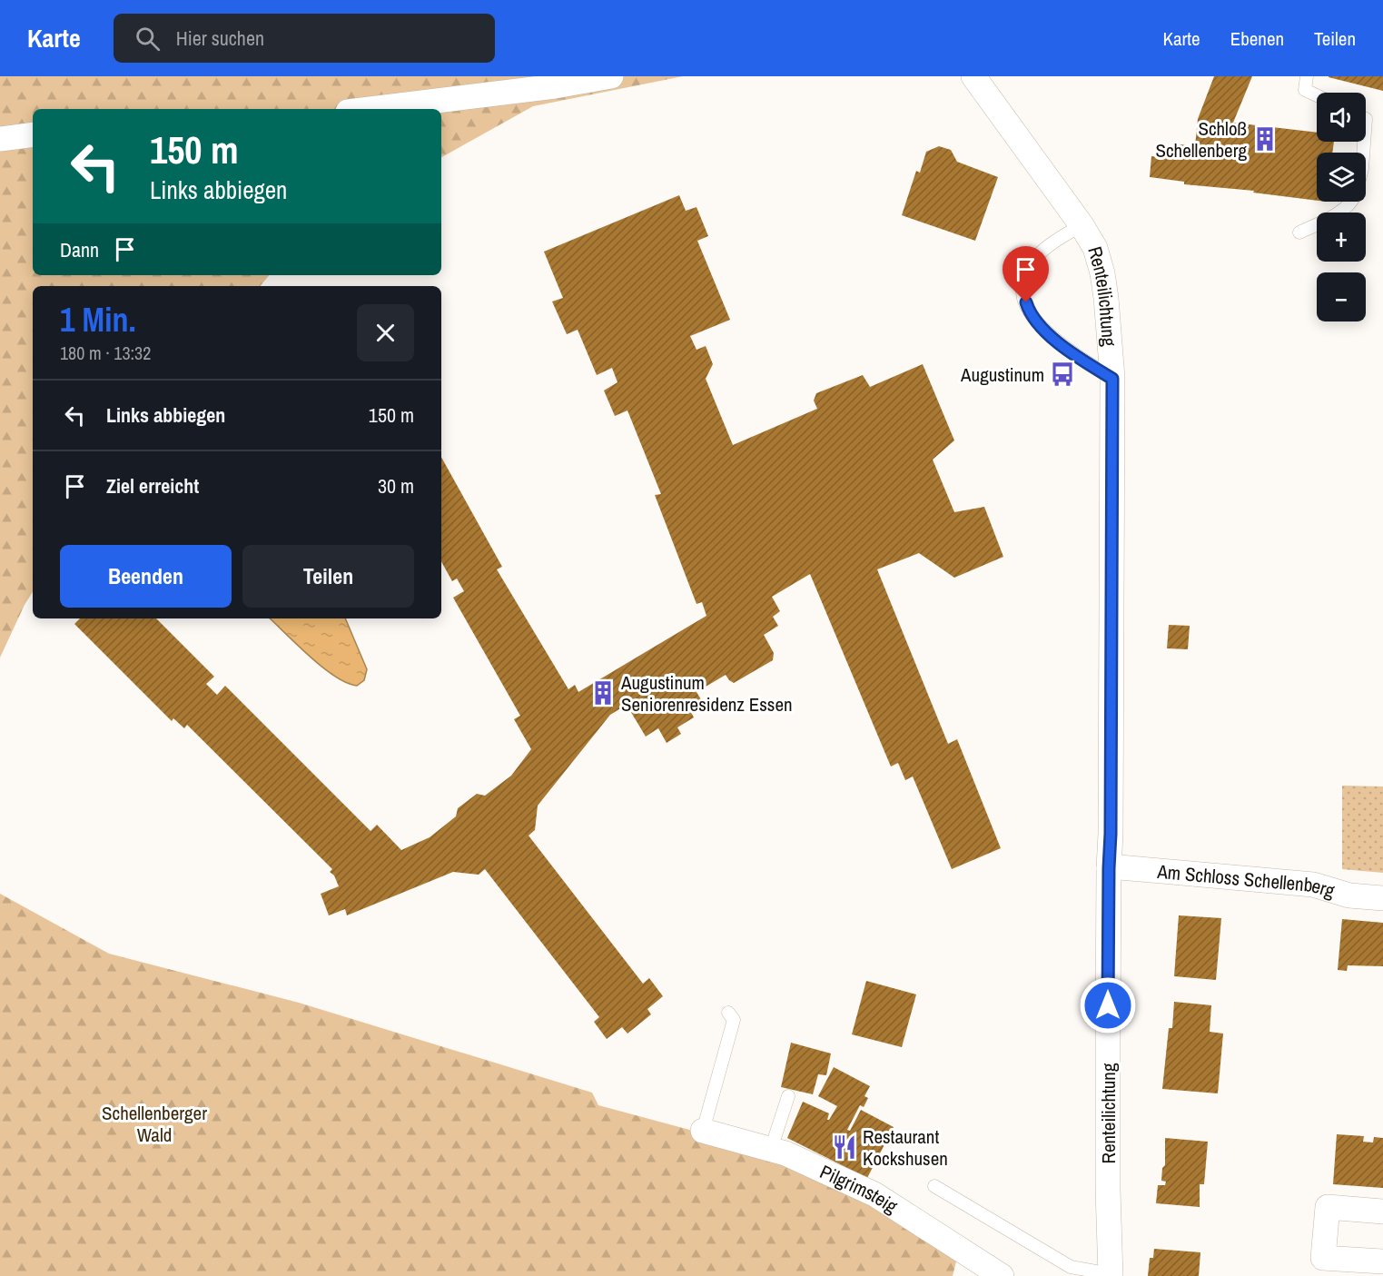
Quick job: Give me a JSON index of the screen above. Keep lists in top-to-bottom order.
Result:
{
  "streets": {
    "street": ["Renteilichtung", "Am Schloss Schellenberg", "Pilgrimsteig"]
  },
  "crossings": [
    ["Renteilichtung", "Am Schloss Schellenberg"]
  ],
  "parks": ["Schellenberger Wald"],
  "places": {
    "building": ["Schloß Schellenberg", "Augustinum Seniorenresidenz Essen"],
    "bus stop": ["Augustinum"],
    "restaurant": ["Restaurant Kockshusen"]
  },
  "page": {
    "header": "Karte",
    "search": "Hier suchen",
    "nav": ["Karte", "Ebenen", "Teilen"],
    "map_buttons": ["+", "−"],
    "turn": ["150 m", "Links abbiegen"],
    "then": "Dann",
    "heading": ["1 Min.", "180 m · 13:32"],
    "list": [
      {
        "name": "Links abbiegen",
        "value": "150 m"
      },
      {
        "name": "Ziel erreicht",
        "value": "30 m"
      }
    ],
    "buttons": ["Beenden", "Teilen"]
  }
}
